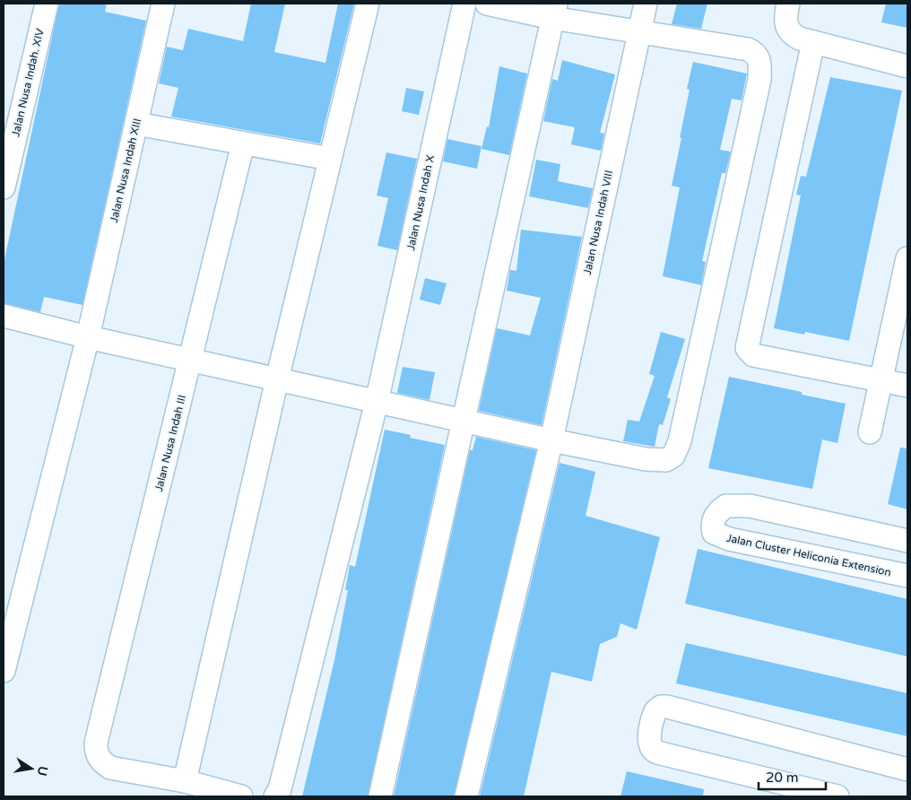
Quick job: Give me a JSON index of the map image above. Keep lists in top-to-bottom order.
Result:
{
  "streets": {
    "street": [
      "Jalan Nusa Indah. XIV",
      "Jalan Nusa Indah XIII",
      "Jalan Nusa Indah X",
      "Jalan Nusa Indah VIII",
      "Jalan Nusa Indah III",
      "Jalan Cluster Heliconia Extension"
    ]
  },
  "scale_bar": "20 m",
  "north": "right"
}
